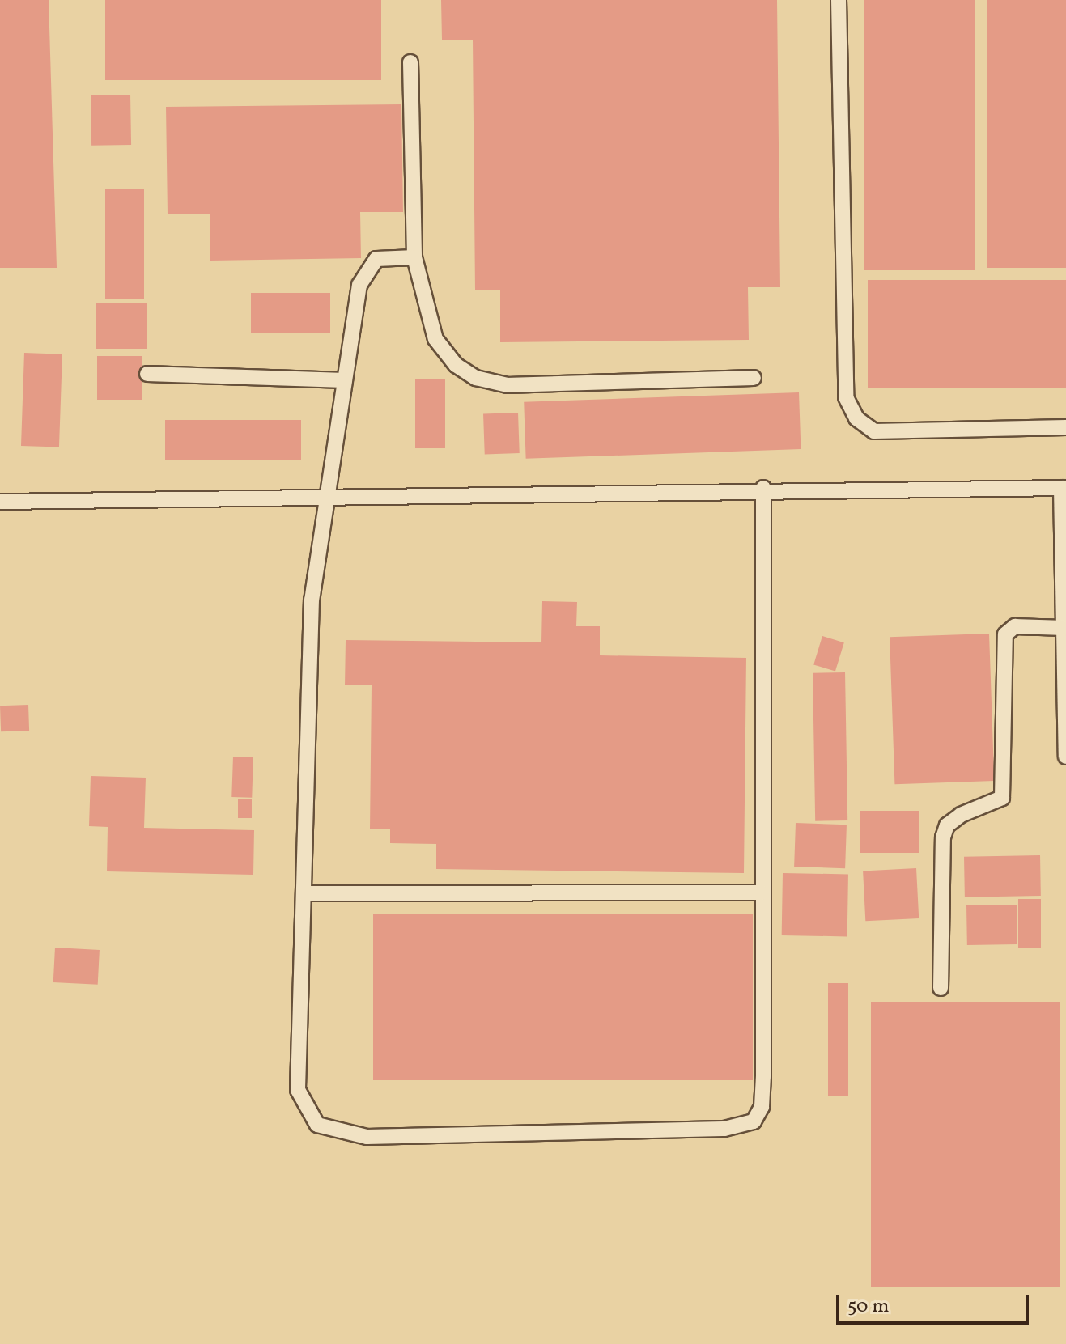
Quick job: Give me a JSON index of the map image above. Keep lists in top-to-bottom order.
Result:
{
  "scale_bar": "50 m"
}
